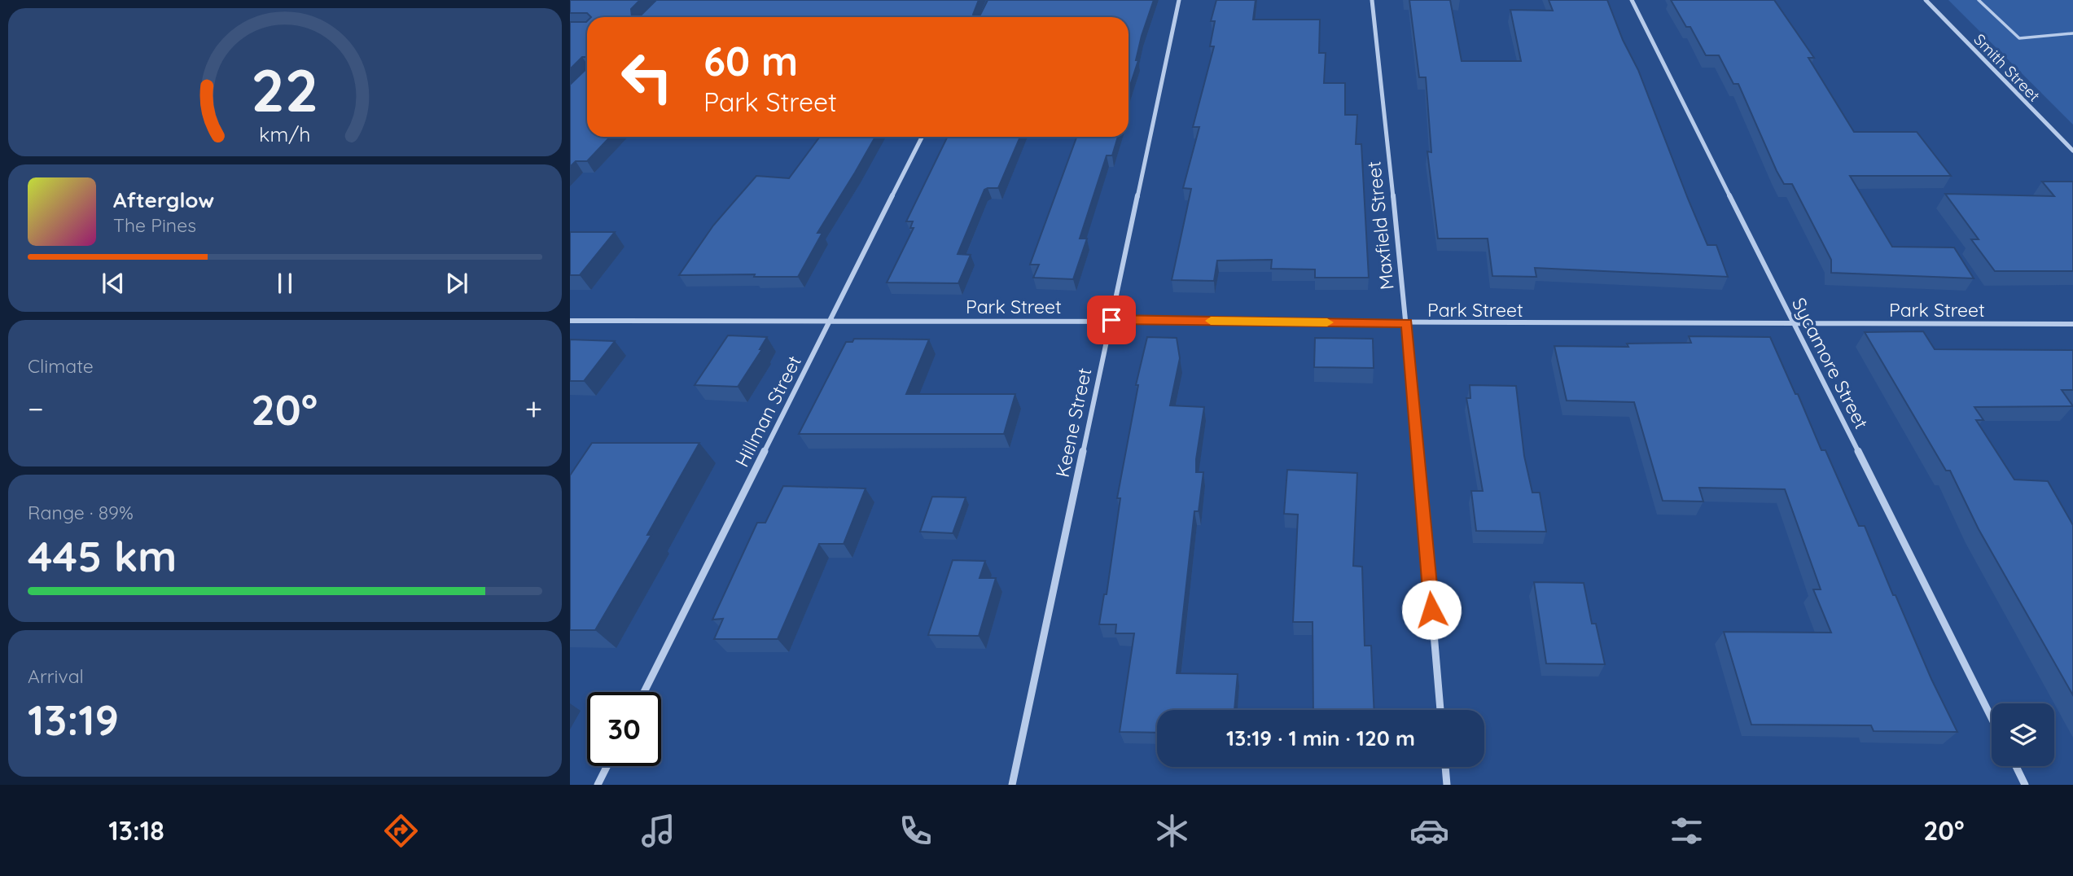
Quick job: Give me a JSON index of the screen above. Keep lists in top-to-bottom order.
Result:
{
  "streets": {
    "street": [
      "Smith Street",
      "Maxfield Street",
      "Park Street",
      "Sycamore Street",
      "Hillman Street",
      "Keene Street"
    ]
  },
  "crossings": [
    ["Maxfield Street", "Park Street"],
    ["Park Street", "Sycamore Street"],
    ["Park Street", "Hillman Street"],
    ["Park Street", "Keene Street"]
  ],
  "page": {
    "turn": ["60 m", "Park Street"],
    "song": ["Afterglow", "The Pines"],
    "tile": [
      "Climate",
      ["Range · 89%", "445 km"],
      ["Arrival", "13:19"]
    ],
    "heat": ["−", "20°", "+"],
    "limit": "30",
    "trip": "13:19 · 1 min · 120 m",
    "tabs": ["13:18", "20°"],
    "gauge": ["22", "km/h"]
  }
}
